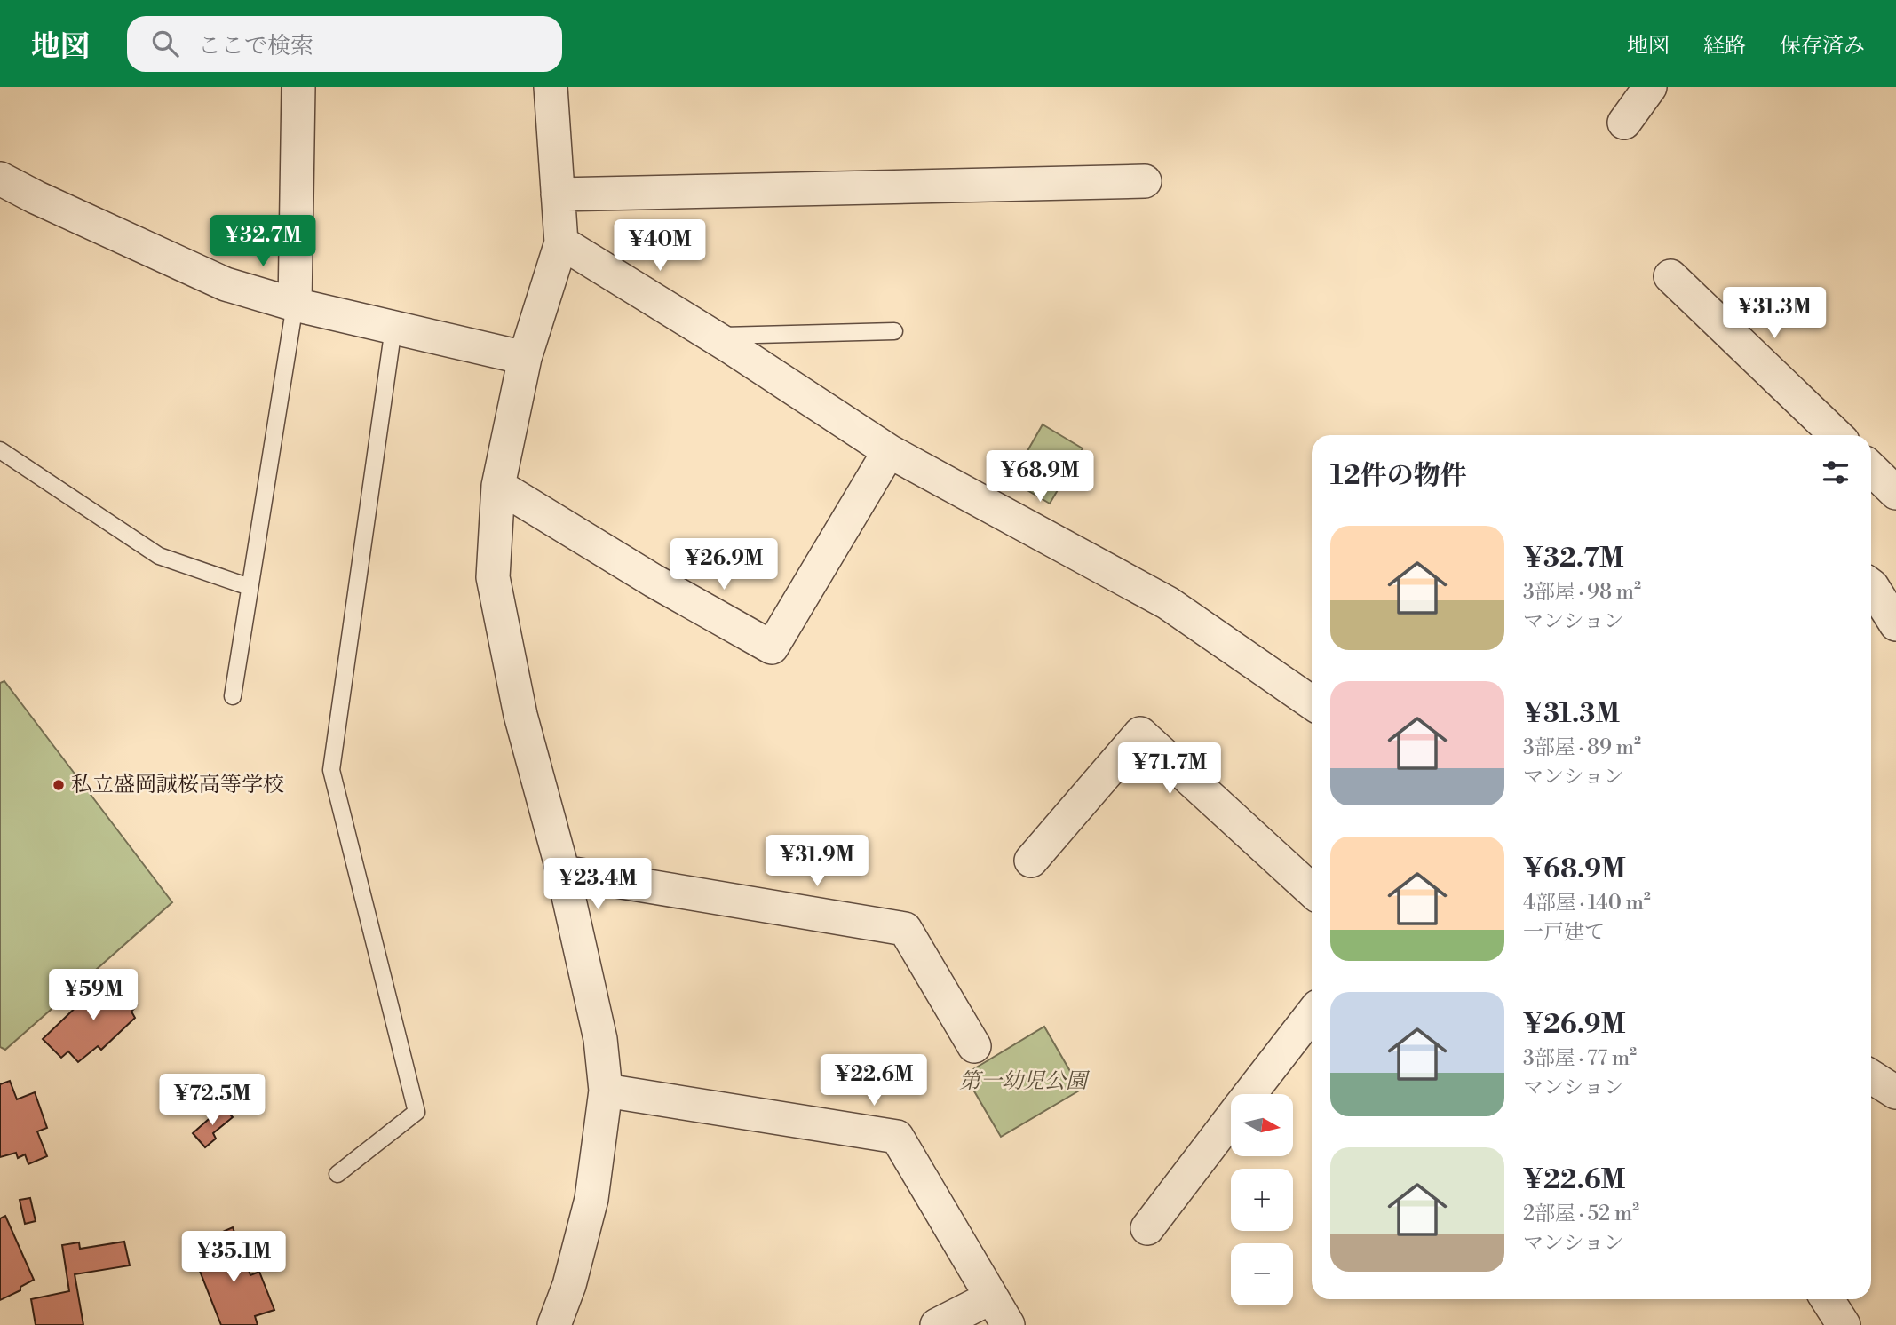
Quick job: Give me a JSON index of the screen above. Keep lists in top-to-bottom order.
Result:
{
  "parks": ["第一幼児公園"],
  "places": ["私立盛岡誠桜高等学校"],
  "north": "right",
  "page": {
    "header": "地図",
    "search": "ここで検索",
    "nav": ["地図", "経路", "保存済み"],
    "price": [
      "¥32.7M",
      "¥40M",
      "¥31.3M",
      "¥68.9M",
      "¥26.9M",
      "¥71.7M",
      "¥31.9M",
      "¥23.4M",
      "¥59M",
      "¥22.6M",
      "¥72.5M",
      "¥35.1M"
    ],
    "heading": "12件の物件",
    "list": [
      {
        "name": "¥32.7M",
        "note": "3部屋 · 98 m² · マンション"
      },
      {
        "name": "¥31.3M",
        "note": "3部屋 · 89 m² · マンション"
      },
      {
        "name": "¥68.9M",
        "note": "4部屋 · 140 m² · 一戸建て"
      },
      {
        "name": "¥26.9M",
        "note": "3部屋 · 77 m² · マンション"
      },
      {
        "name": "¥22.6M",
        "note": "2部屋 · 52 m² · マンション"
      }
    ],
    "map_buttons": ["+", "−"]
  }
}
